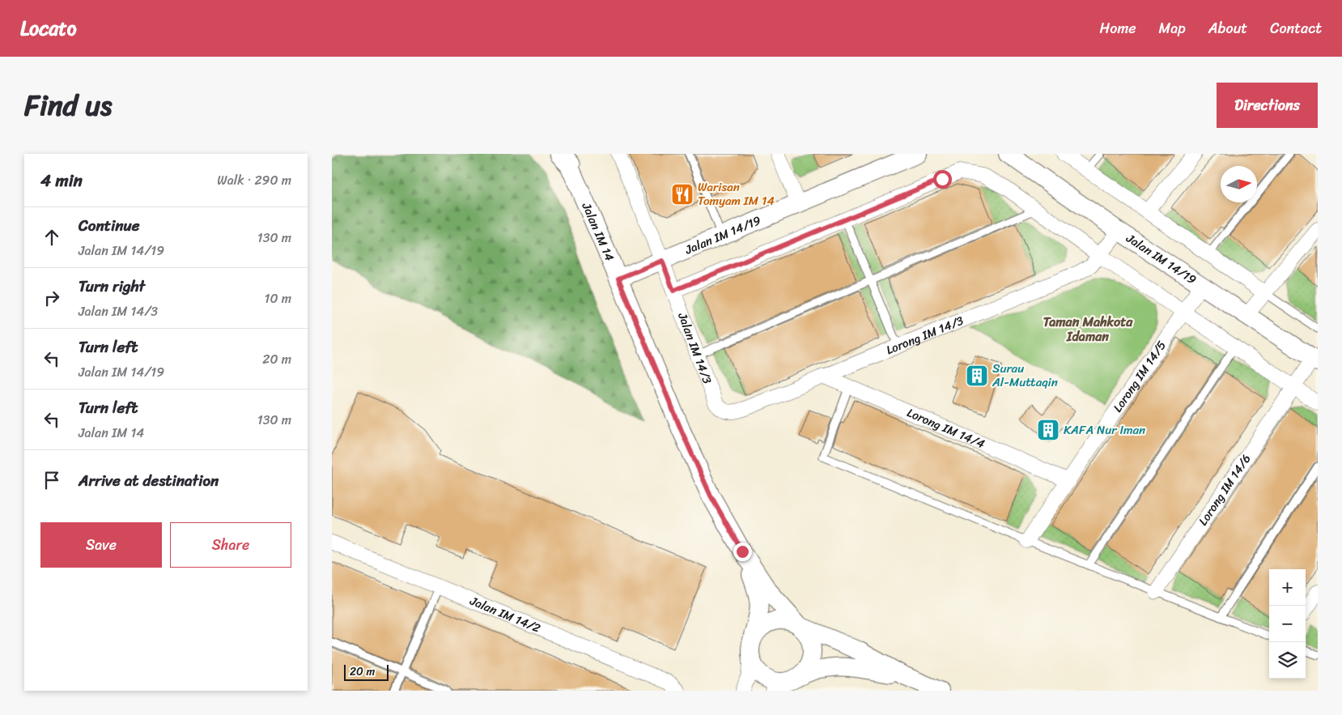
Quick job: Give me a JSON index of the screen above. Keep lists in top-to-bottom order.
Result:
{
  "streets": {
    "street": [
      "Jalan IM 14",
      "Jalan IM 14/19",
      "Lorong IM 14/3",
      "Jalan IM 14/3",
      "Lorong IM 14/5",
      "Lorong IM 14/4",
      "Lorong IM 14/6",
      "Jalan IM 14/2"
    ]
  },
  "crossings": [
    ["Jalan IM 14", "Jalan IM 14/19"],
    ["Jalan IM 14/19", "Jalan IM 14/3"],
    ["Jalan IM 14/19", "Lorong IM 14/5"],
    ["Jalan IM 14/19", "Lorong IM 14/6"],
    ["Lorong IM 14/3", "Jalan IM 14/3"],
    ["Lorong IM 14/3", "Lorong IM 14/4"],
    ["Lorong IM 14/5", "Lorong IM 14/4"]
  ],
  "districts": ["Taman Mahkota Idaman"],
  "places": {
    "restaurant": ["Warisan Tomyam IM 14"],
    "building": ["Surau Al-Muttaqin", "KAFA Nur Iman"]
  },
  "scale_bar": "20 m",
  "north": "right",
  "page": {
    "header": "Locato",
    "nav": [
      "Home",
      "Map",
      "About",
      "Contact"
    ],
    "title": "Find us",
    "buttons": [
      "Directions",
      ["Save", "Share"]
    ],
    "heading": ["4 min", "Walk · 290 m"],
    "list": [
      ["Continue", "Jalan IM 14/19", "130 m"],
      ["Turn right", "Jalan IM 14/3", "10 m"],
      ["Turn left", "Jalan IM 14/19", "20 m"],
      ["Turn left", "Jalan IM 14", "130 m"],
      "Arrive at destination"
    ],
    "map_buttons": ["+", "−"],
    "scale": "20 m"
  }
}
